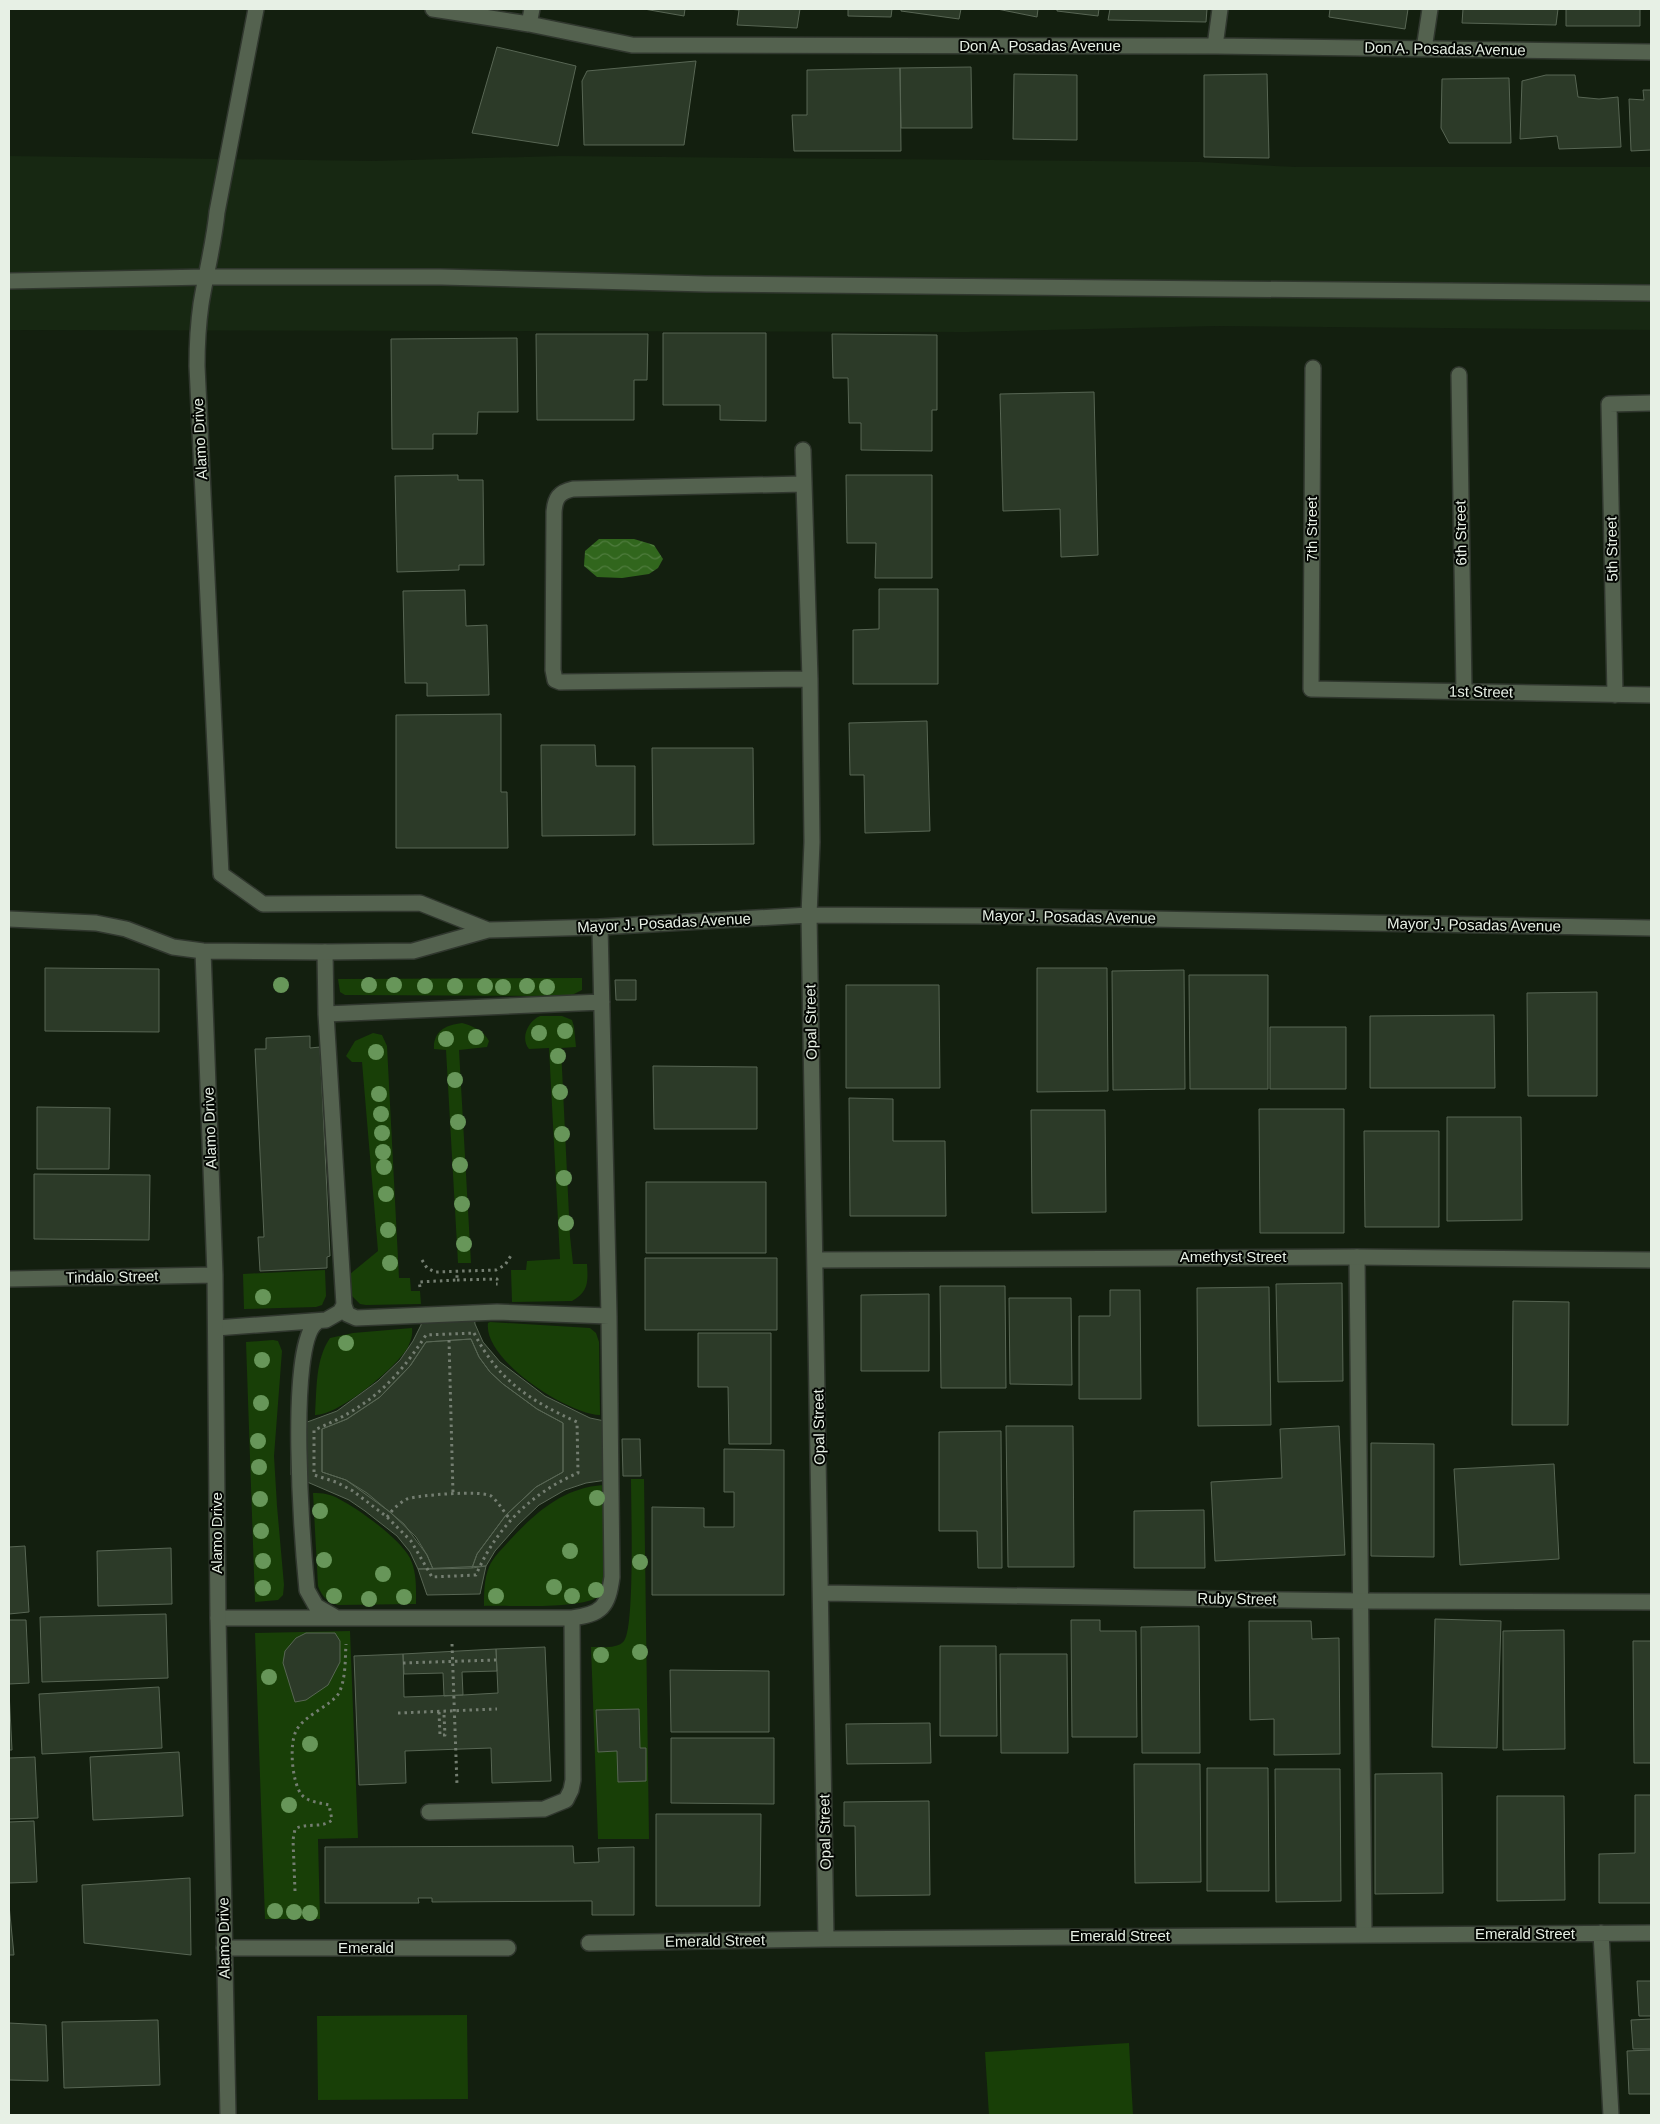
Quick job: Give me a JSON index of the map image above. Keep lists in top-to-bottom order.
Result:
{
  "streets": {
    "street": [
      "Don A. Posadas Avenue",
      "Alamo Drive",
      "7th Street",
      "6th Street",
      "5th Street",
      "1st Street",
      "Mayor J. Posadas Avenue",
      "Opal Street",
      "Amethyst Street",
      "Tindalo Street",
      "Ruby Street",
      "Emerald Street",
      "Emerald"
    ]
  },
  "crossings": [
    ["Alamo Drive", "Mayor J. Posadas Avenue"],
    ["Alamo Drive", "Tindalo Street"],
    ["Alamo Drive", "Emerald"],
    ["7th Street", "1st Street"],
    ["6th Street", "1st Street"],
    ["5th Street", "1st Street"],
    ["Mayor J. Posadas Avenue", "Opal Street"],
    ["Opal Street", "Amethyst Street"],
    ["Opal Street", "Ruby Street"],
    ["Opal Street", "Emerald Street"]
  ]
}
